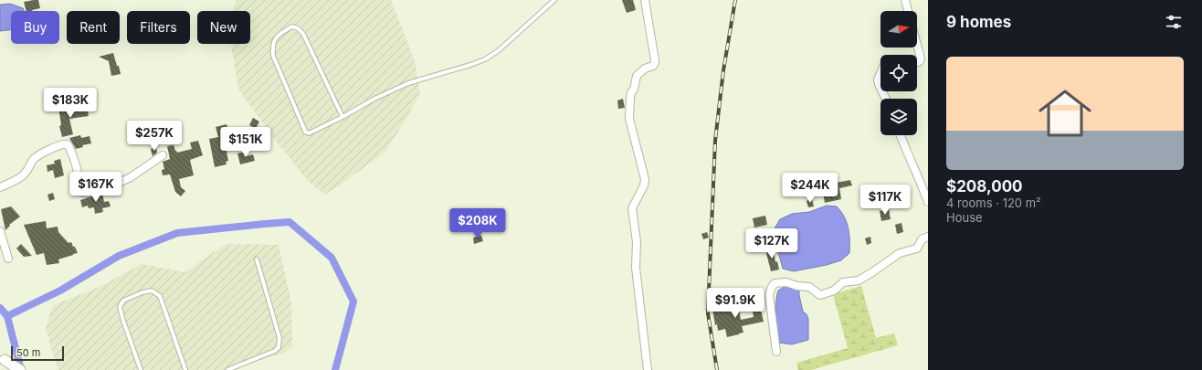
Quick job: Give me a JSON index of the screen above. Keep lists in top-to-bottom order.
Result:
{
  "scale_bar": "50 m",
  "north": "right",
  "page": {
    "heading": "9 homes",
    "chip": [
      "Buy",
      "Rent",
      "Filters",
      "New"
    ],
    "list": [
      {
        "name": "$208,000",
        "note": "4 rooms · 120 m² · House"
      }
    ],
    "price": [
      "$183K",
      "$257K",
      "$151K",
      "$167K",
      "$244K",
      "$117K",
      "$208K",
      "$127K",
      "$91.9K"
    ],
    "scale": "50 m"
  }
}
